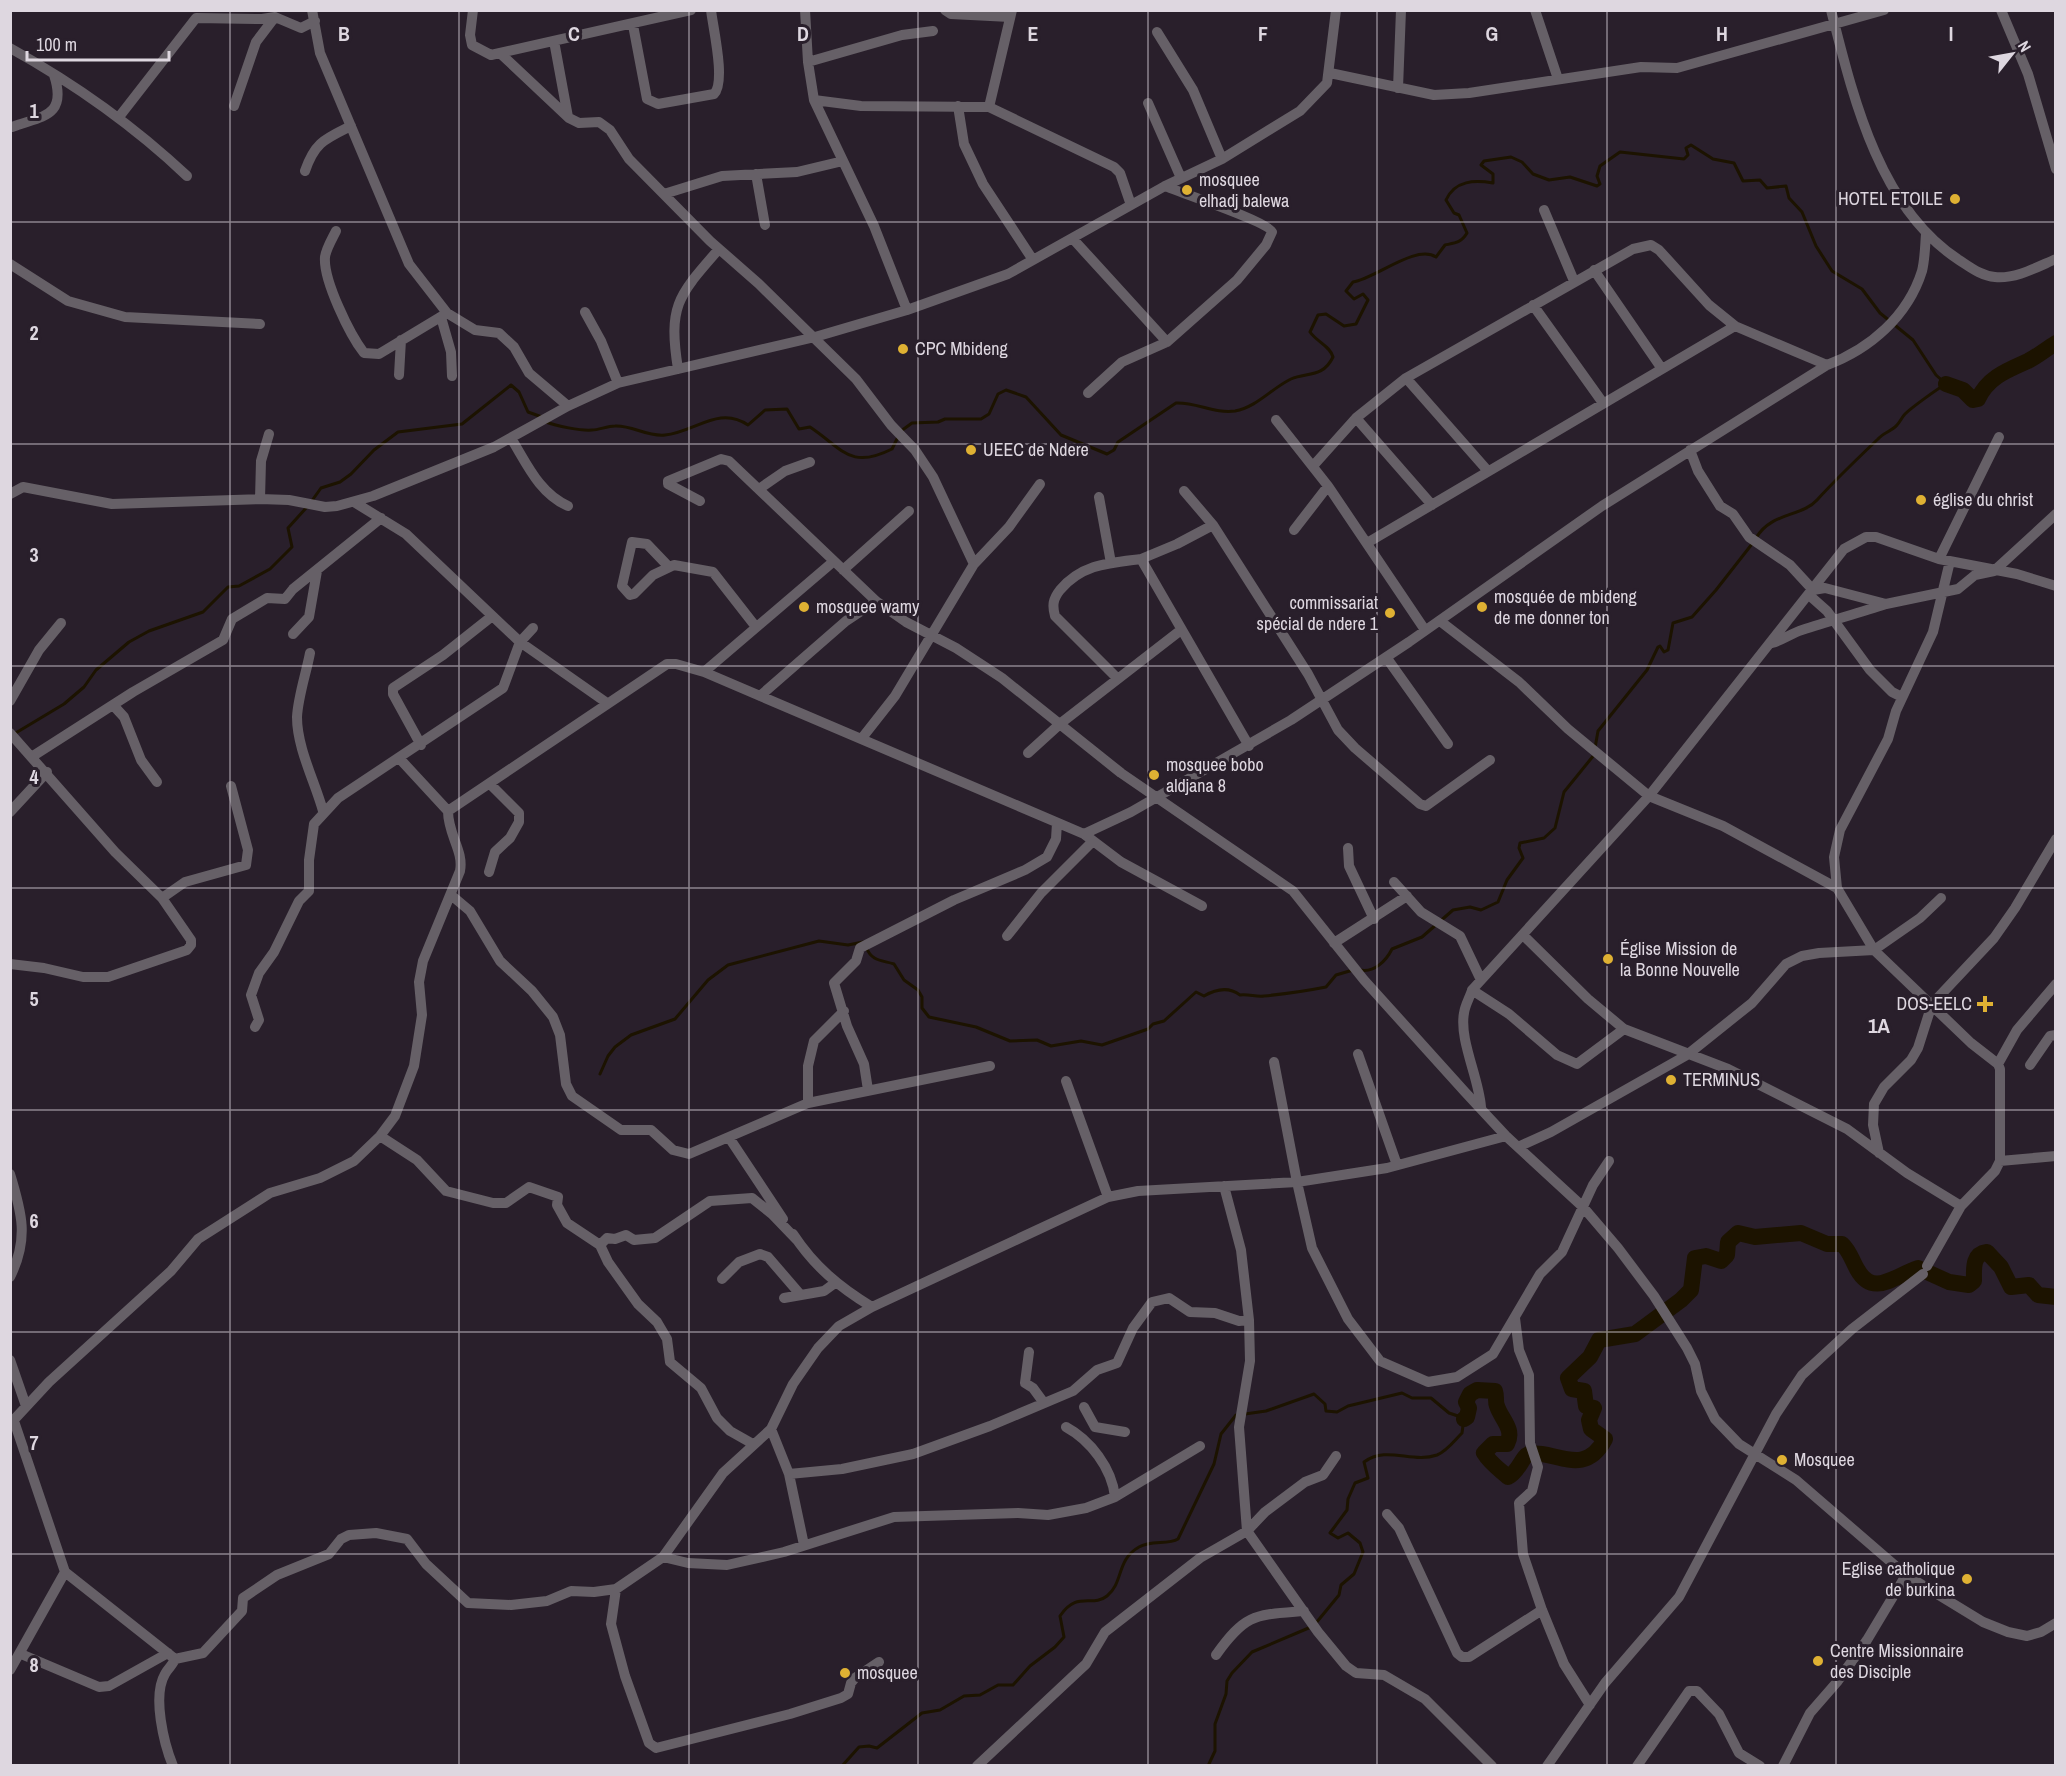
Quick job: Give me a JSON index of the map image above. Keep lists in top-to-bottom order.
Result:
{
  "districts": ["1A"],
  "places": {
    "other": [
      "mosquee elhadj balewa",
      "HOTEL ETOILE",
      "CPC Mbideng",
      "UEEC de Ndere",
      "église du christ",
      "mosquee wamy",
      "mosquée de mbideng de me donner ton",
      "commissariat spécial de ndere 1",
      "mosquee bobo aldjana 8",
      "Église Mission de la Bonne Nouvelle",
      "TERMINUS",
      "Mosquee",
      "Eglise catholique de burkina",
      "Centre Missionnaire des Disciple",
      "mosquee"
    ],
    "health": ["DOS-EELC"]
  },
  "scale_bar": "100 m",
  "north": "top right",
  "grid": {
    "columns": [
      "B",
      "C",
      "D",
      "E",
      "F",
      "G",
      "H",
      "I"
    ],
    "rows": [
      "1",
      "2",
      "3",
      "4",
      "5",
      "6",
      "7",
      "8"
    ]
  }
}
